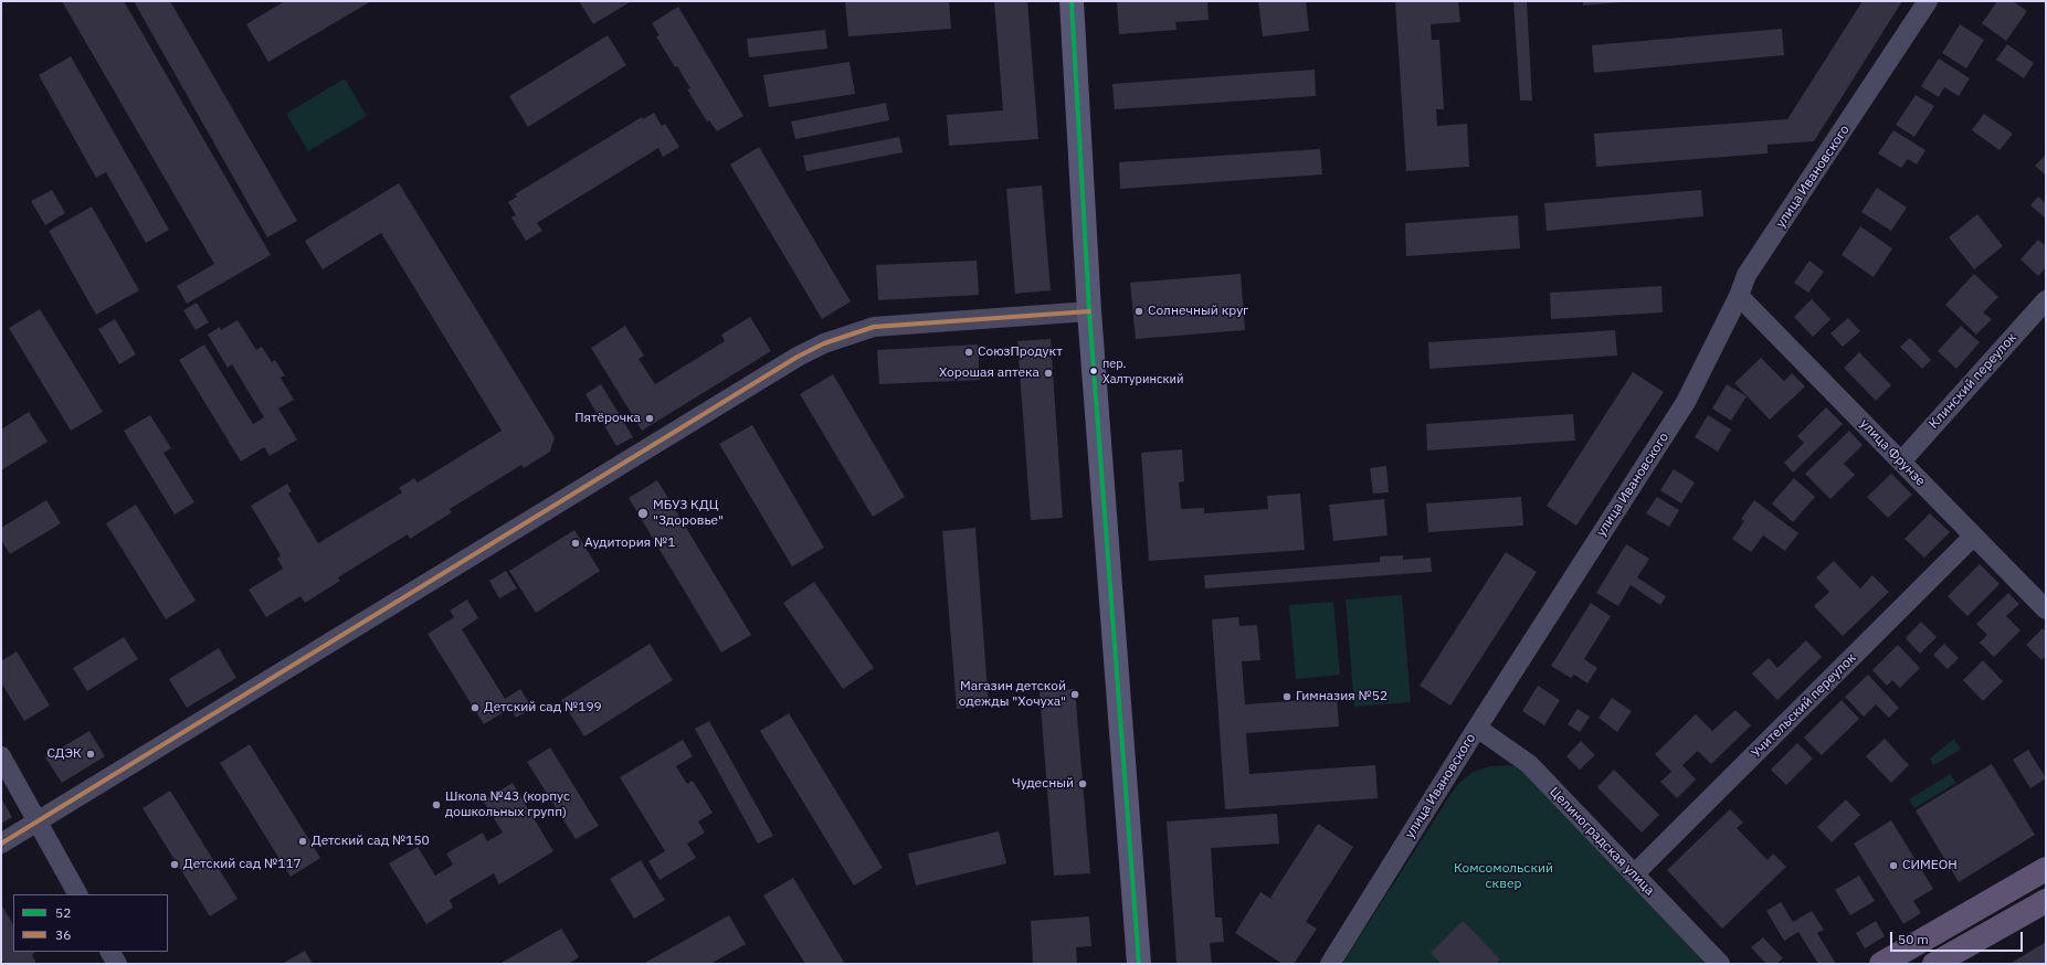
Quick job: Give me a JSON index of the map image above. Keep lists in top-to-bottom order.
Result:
{
  "streets": {
    "street": [
      "улица Ивановского",
      "Клинский переулок",
      "улица Фрунзе",
      "Учительский переулок",
      "Целиноградская улица"
    ]
  },
  "crossings": [
    ["улица Ивановского", "улица Фрунзе"],
    ["улица Ивановского", "Целиноградская улица"],
    ["Клинский переулок", "улица Фрунзе"],
    ["улица Фрунзе", "Учительский переулок"],
    ["Учительский переулок", "Целиноградская улица"]
  ],
  "parks": ["Комсомольский сквер"],
  "places": [
    "Солнечный круг",
    "СоюзПродукт",
    "пер. Халтуринский",
    "Хорошая аптека",
    "Пятёрочка",
    "МБУЗ КДЦ \"Здоровье\"",
    "Аудитория №1",
    "Магазин детской одежды \"Хочуха\"",
    "Гимназия №52",
    "Детский сад №199",
    "СДЭК",
    "Чудесный",
    "Школа №43 (корпус дошкольных групп)",
    "Детский сад №150",
    "Детский сад №117",
    "СИМЕОН"
  ],
  "lines": ["transit line 52", "transit line 36"],
  "legend": ["52", "36"],
  "scale_bar": "50 m"
}
